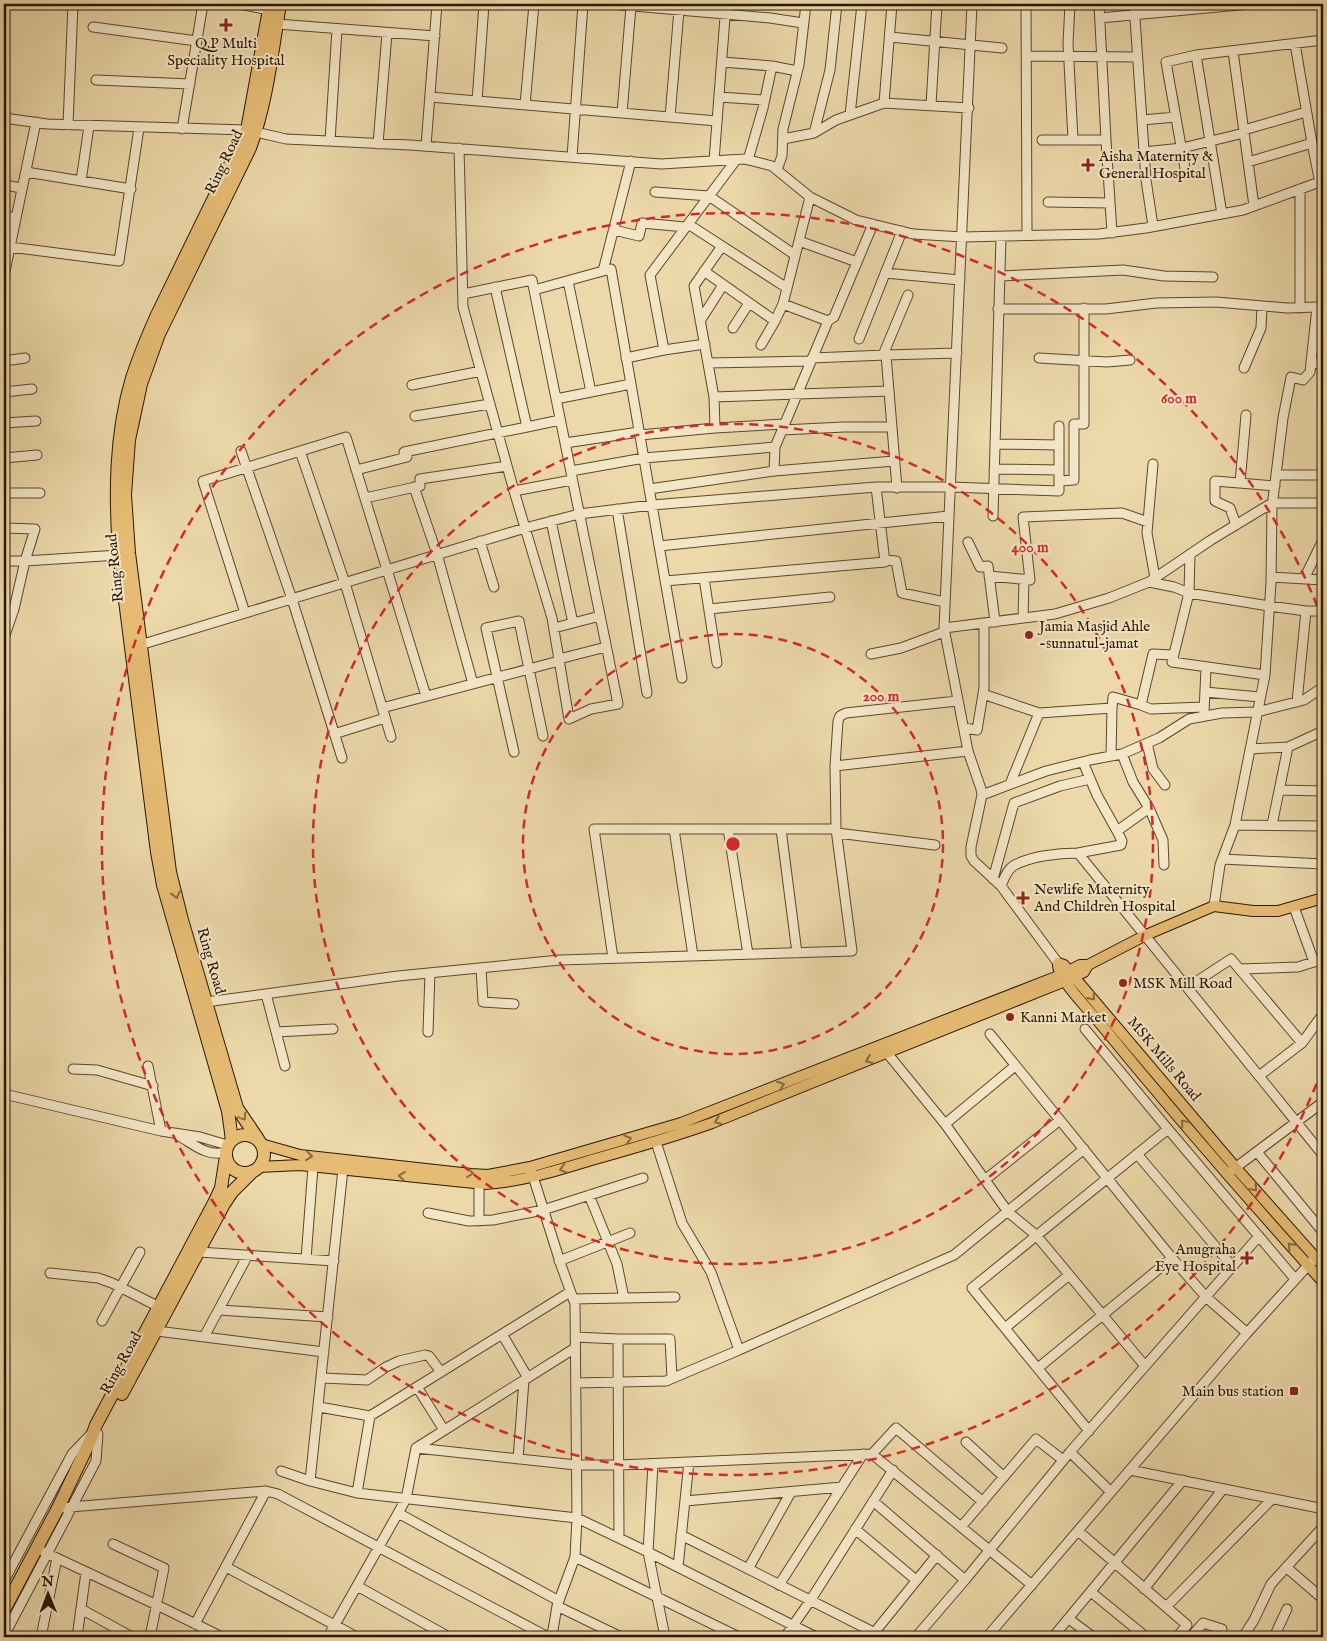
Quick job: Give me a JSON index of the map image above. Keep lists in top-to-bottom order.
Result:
{
  "streets": {
    "highway": ["Ring Road"],
    "main road": ["MSK Mills Road"]
  },
  "places": {
    "health": [
      "Q.P Multi Speciality Hospital",
      "Aisha Maternity & General Hospital",
      "Newlife Maternity And Children Hospital",
      "Anugraha Eye Hospital"
    ],
    "other": ["Jamia Masjid Ahle -sunnatul-jamat", "MSK Mill Road", "Kanni Market"],
    "transit": ["Main bus station"]
  },
  "north": "top",
  "rings": ["600 m", "400 m", "200 m"]
}
